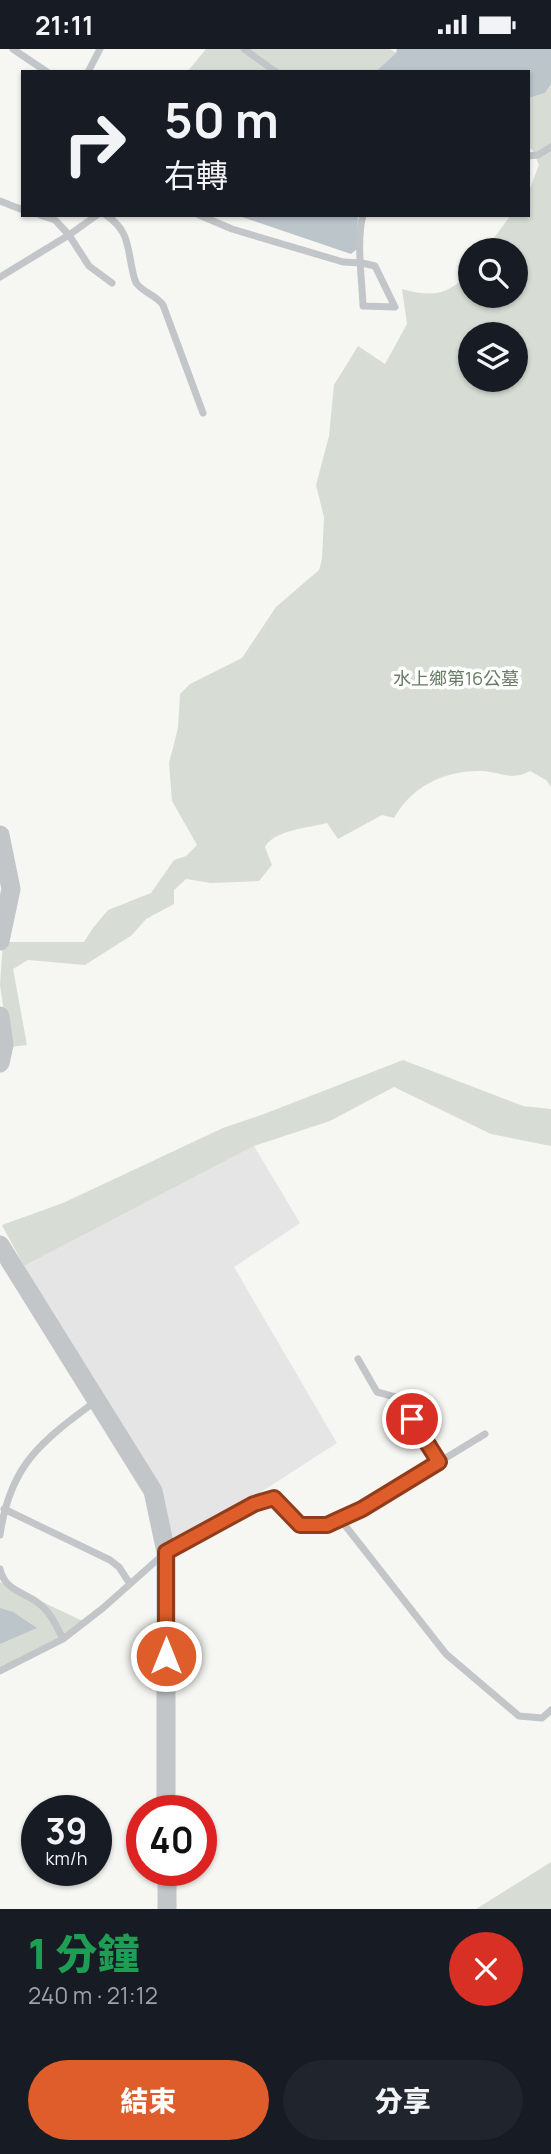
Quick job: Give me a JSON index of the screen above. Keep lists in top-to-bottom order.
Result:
{
  "parks": ["水上鄉第16公墓"],
  "page": {
    "status": "21:11",
    "turn": ["50 m", "右轉"],
    "speed": "39 km/h",
    "limit": "40",
    "heading": ["1 分鐘", "240 m · 21:12"],
    "buttons": ["結束", "分享"]
  }
}
